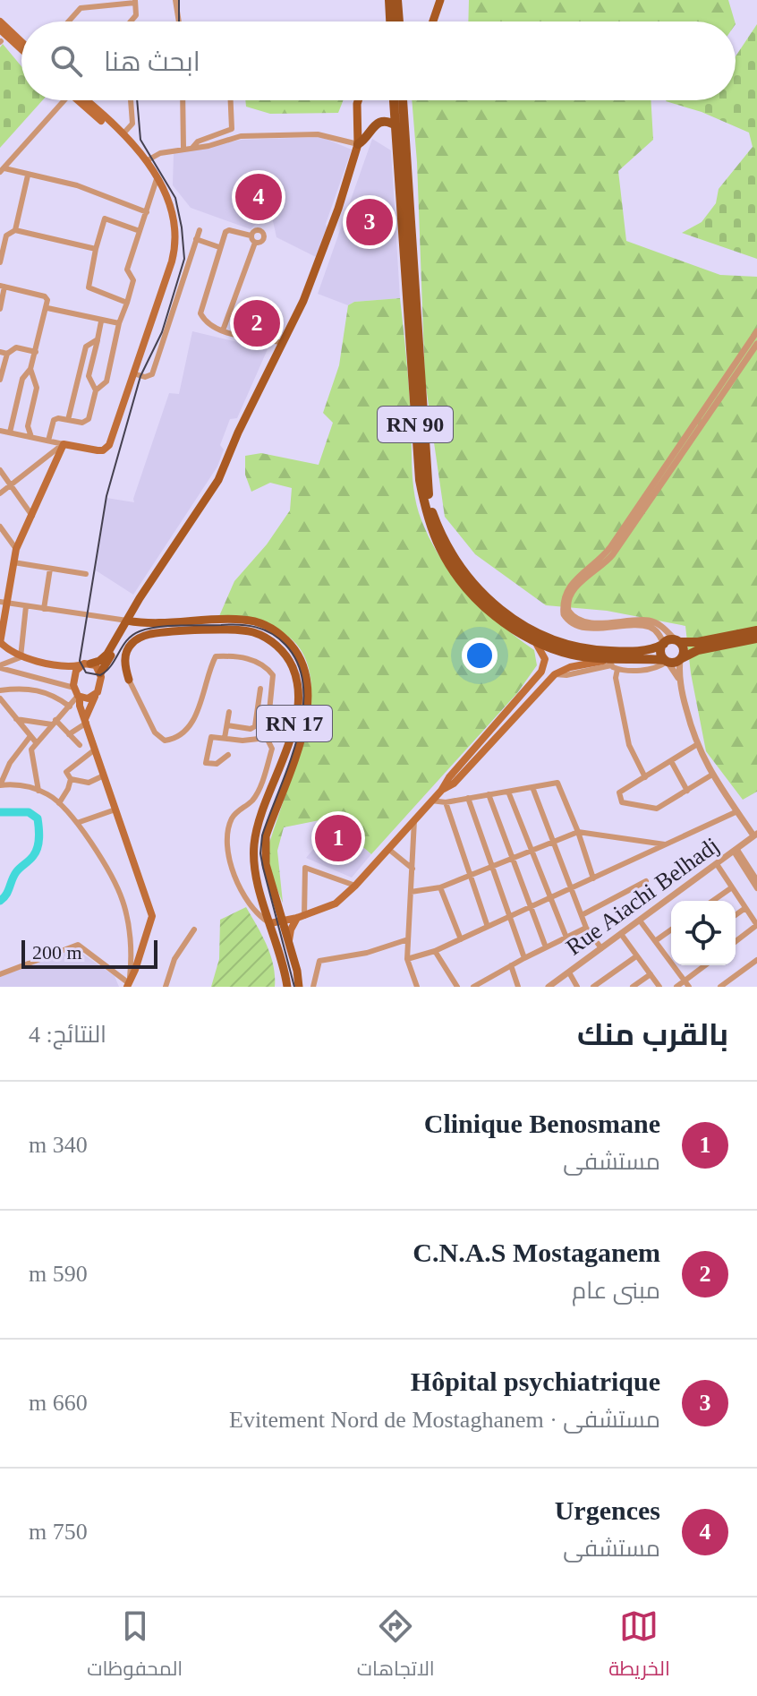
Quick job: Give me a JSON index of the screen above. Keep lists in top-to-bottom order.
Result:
{
  "streets": {
    "highway": ["RN 90"],
    "main road": ["RN 17"],
    "street": ["Rue Aiachi Belhadj"]
  },
  "scale_bar": "200 m",
  "page": {
    "search": "ابحث هنا",
    "pins": [
      "4",
      "3",
      "2",
      "1"
    ],
    "scale": "200 m",
    "heading": ["بالقرب منك", "النتائج: 4"],
    "list": [
      {
        "mark": "1",
        "name": "Clinique Benosmane",
        "note": "مستشفى",
        "value": "340 m"
      },
      {
        "mark": "2",
        "name": "C.N.A.S Mostaganem",
        "note": "مبنى عام",
        "value": "590 m"
      },
      {
        "mark": "3",
        "name": "Hôpital psychiatrique",
        "note": "مستشفى · Evitement Nord de Mostaghanem",
        "value": "660 m"
      },
      {
        "mark": "4",
        "name": "Urgences",
        "note": "مستشفى",
        "value": "750 m"
      }
    ],
    "nav": ["الخريطة", "الاتجاهات", "المحفوظات"]
  }
}
